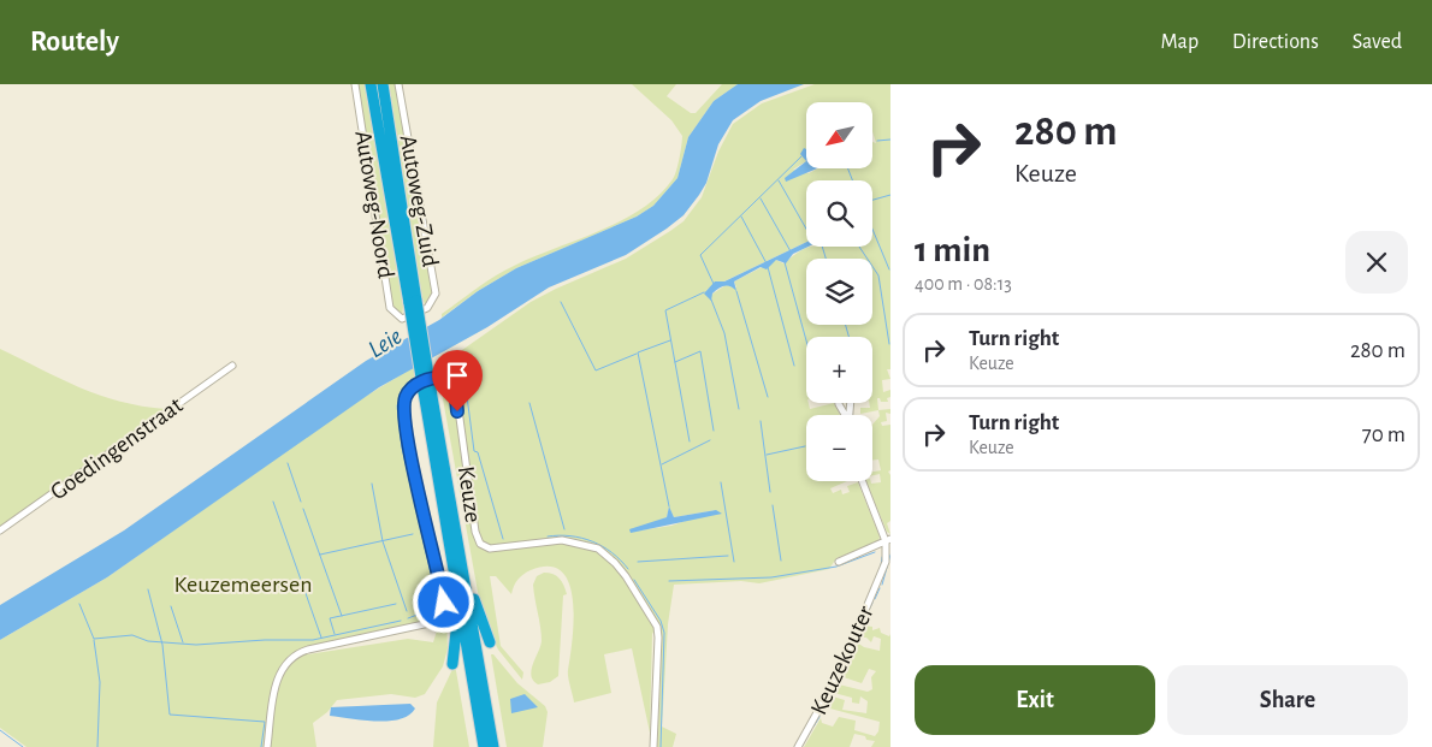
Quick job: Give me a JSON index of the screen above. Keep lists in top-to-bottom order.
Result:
{
  "streets": {
    "street": [
      "Autoweg-Zuid",
      "Autoweg-Noord",
      "Goedingenstraat",
      "Keuze",
      "Keuzekouter"
    ]
  },
  "crossings": [
    ["Autoweg-Zuid", "Autoweg-Noord"]
  ],
  "water": ["Leie"],
  "parks": ["Keuzemeersen"],
  "north": "bottom left",
  "page": {
    "header": "Routely",
    "nav": ["Map", "Directions", "Saved"],
    "turn": ["280 m", "Keuze"],
    "map_buttons": ["+", "−"],
    "heading": ["1 min", "400 m · 08:13"],
    "list": [
      {
        "name": "Turn right",
        "note": "Keuze",
        "value": "280 m"
      },
      {
        "name": "Turn right",
        "note": "Keuze",
        "value": "70 m"
      }
    ],
    "buttons": ["Exit", "Share"]
  }
}
